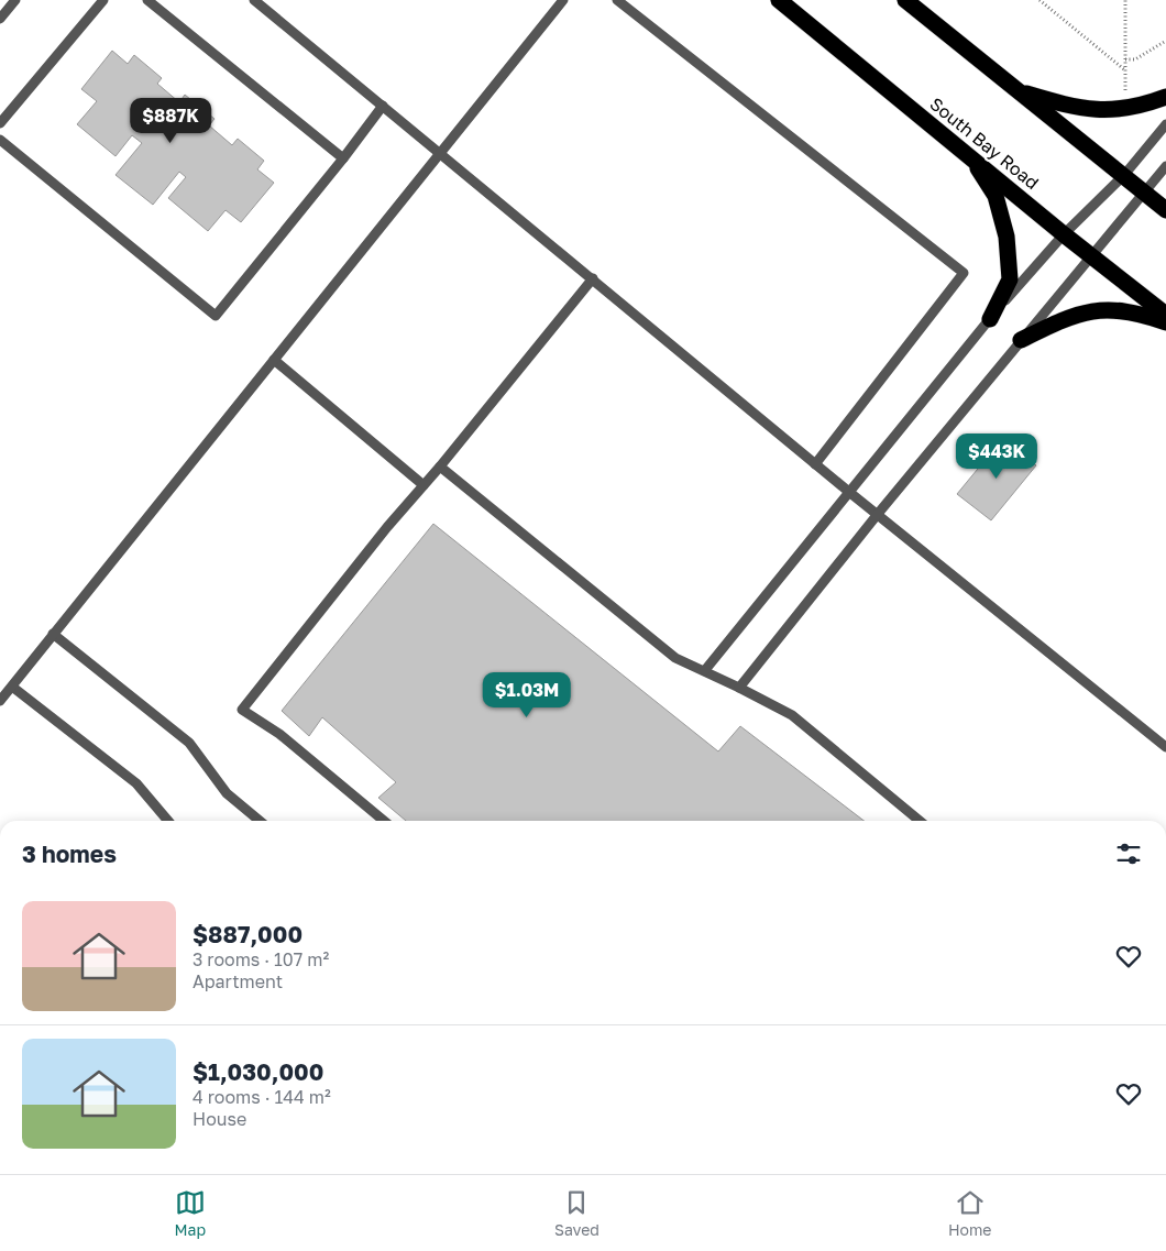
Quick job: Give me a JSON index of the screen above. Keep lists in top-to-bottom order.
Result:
{
  "streets": {
    "highway": ["South Bay Road"]
  },
  "page": {
    "price": ["$887K", "$443K", "$1.03M"],
    "heading": "3 homes",
    "list": [
      {
        "name": "$887,000",
        "note": "3 rooms · 107 m² · Apartment"
      },
      {
        "name": "$1,030,000",
        "note": "4 rooms · 144 m² · House"
      }
    ],
    "tabs": ["Map", "Saved", "Home"]
  }
}
